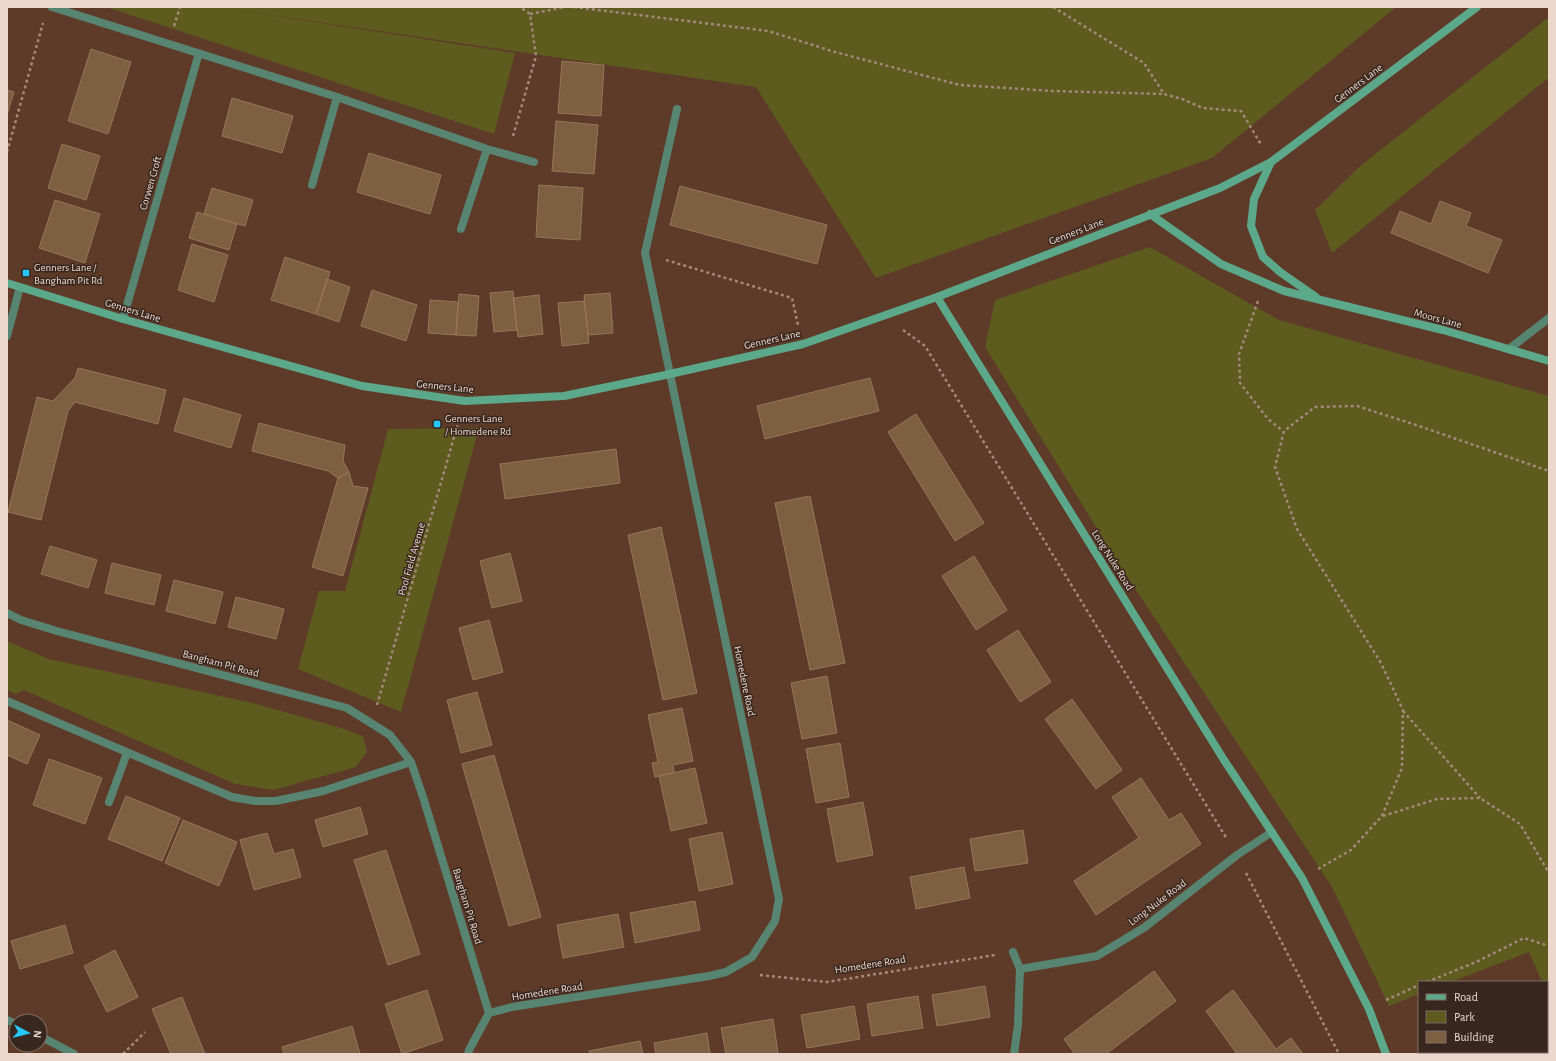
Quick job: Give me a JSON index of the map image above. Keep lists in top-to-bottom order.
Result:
{
  "streets": {
    "street": [
      "Genners Lane",
      "Corwen Croft",
      "Moors Lane",
      "Long Nuke Road",
      "Bangham Pit Road",
      "Homedene Road"
    ],
    "path": ["Pool Field Avenue"]
  },
  "crossings": [
    ["Genners Lane", "Corwen Croft"],
    ["Genners Lane", "Moors Lane"],
    ["Genners Lane", "Pool Field Avenue"],
    ["Genners Lane", "Long Nuke Road"],
    ["Genners Lane", "Homedene Road"],
    ["Pool Field Avenue", "Bangham Pit Road"],
    ["Bangham Pit Road", "Homedene Road"]
  ],
  "places": {
    "transit": ["Genners Lane / Bangham Pit Rd", "Genners Lane / Homedene Rd"]
  },
  "legend": ["Road", "Park", "Building"],
  "north": "right"
}
